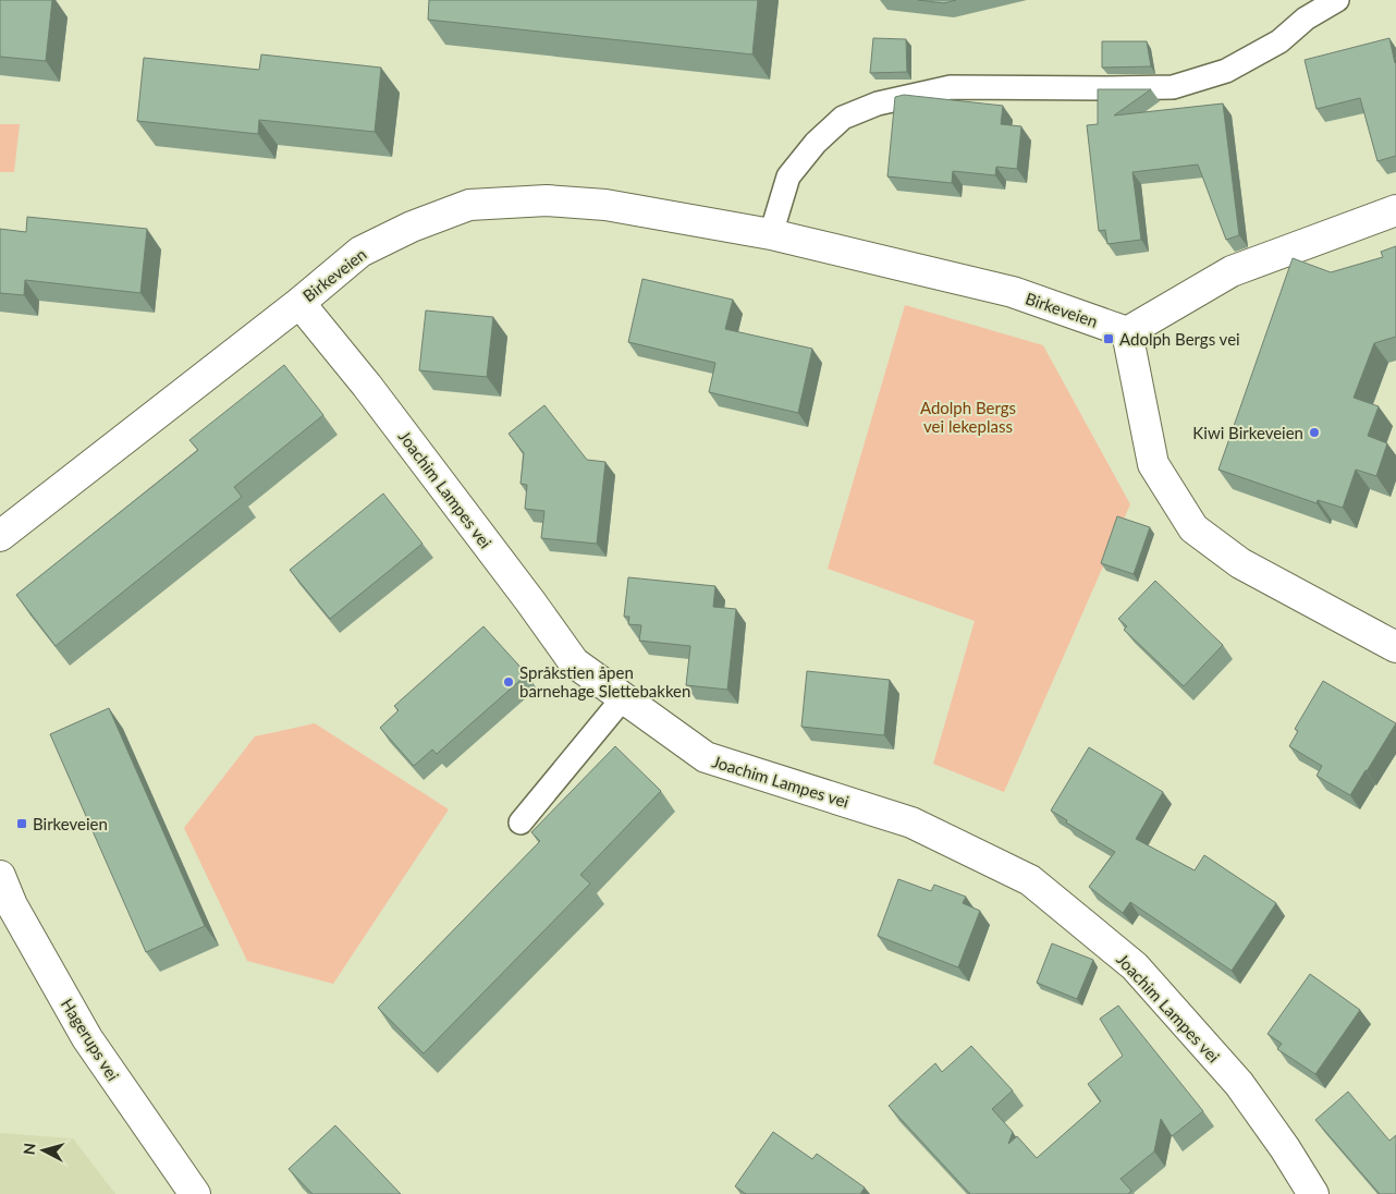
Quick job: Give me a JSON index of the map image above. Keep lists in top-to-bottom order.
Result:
{
  "streets": {
    "street": ["Birkeveien", "Joachim Lampes vei", "Hagerups vei"]
  },
  "crossings": [
    ["Birkeveien", "Joachim Lampes vei"]
  ],
  "parks": ["Adolph Bergs vei lekeplass"],
  "places": {
    "transit": ["Adolph Bergs vei", "Birkeveien"],
    "other": ["Kiwi Birkeveien", "Språkstien åpen barnehage Slettebakken"]
  },
  "north": "left"
}
